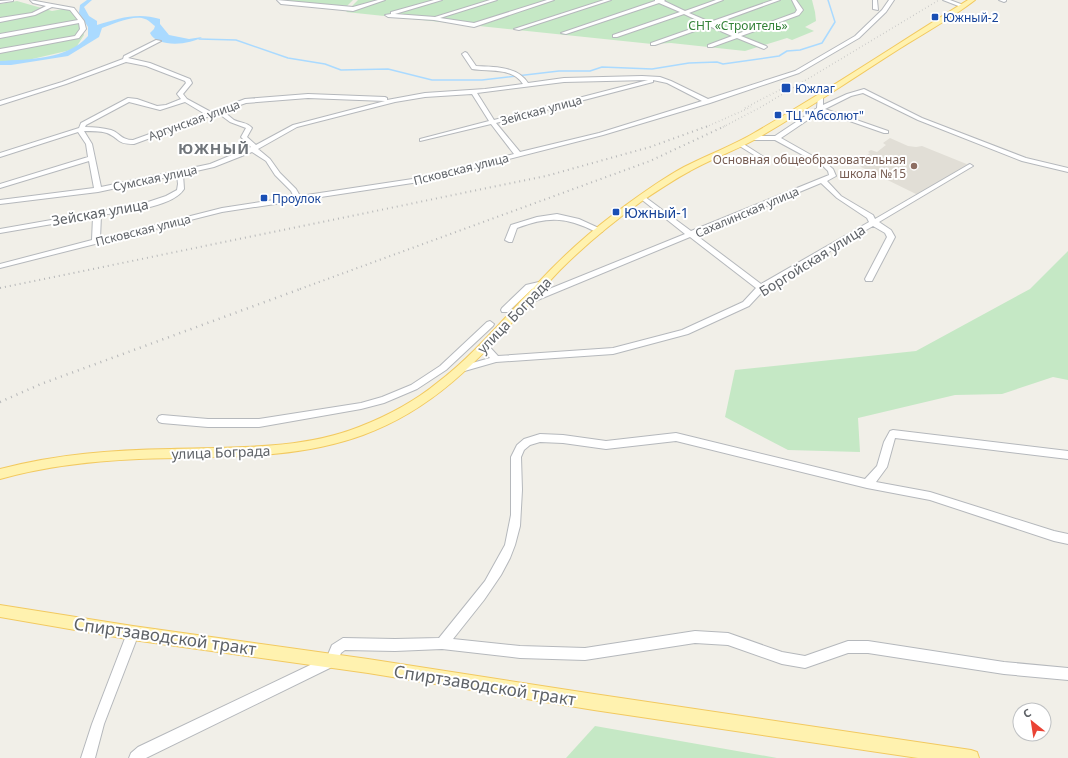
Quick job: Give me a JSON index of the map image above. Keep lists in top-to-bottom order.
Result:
{
  "streets": {
    "main road": ["улица Бограда", "Спиртзаводской тракт"],
    "street": [
      "Зейская улица",
      "Аргунская улица",
      "Псковская улица",
      "Сумская улица",
      "Сахалинская улица",
      "Боргойская улица"
    ]
  },
  "crossings": [
    ["Зейская улица", "Сумская улица"],
    ["Аргунская улица", "Сумская улица"],
    ["Сахалинская улица", "улица Бограда"],
    ["Боргойская улица", "улица Бограда"]
  ],
  "districts": ["ЮЖНЫЙ"],
  "parks": ["СНТ «Строитель»"],
  "places": {
    "transit": [
      "Южный-2",
      "Южлаг",
      "ТЦ \"Абсолют\"",
      "Проулок",
      "Южный-1"
    ],
    "other": ["Основная общеобразовательная школа №15"]
  },
  "north": "top left"
}
